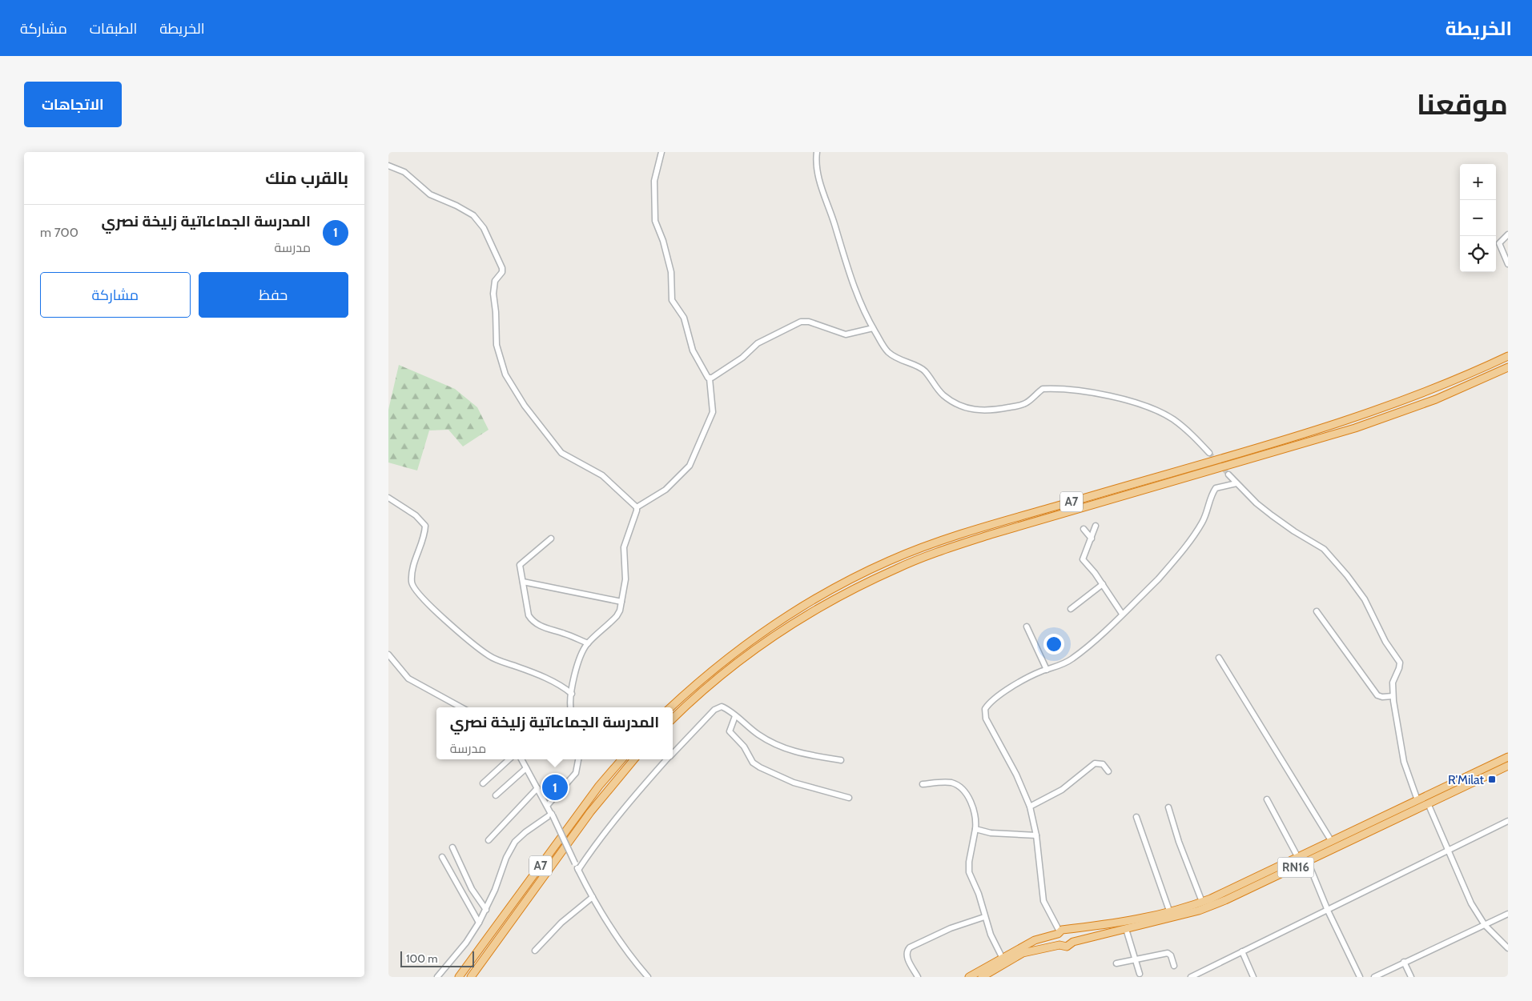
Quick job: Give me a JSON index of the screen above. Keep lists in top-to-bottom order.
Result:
{
  "streets": {
    "highway": ["A7", "RN16"]
  },
  "places": {
    "transit": ["R'Milat"]
  },
  "scale_bar": "100 m",
  "page": {
    "header": "الخريطة",
    "nav": ["الخريطة", "الطبقات", "مشاركة"],
    "title": "موقعنا",
    "buttons": [
      "الاتجاهات",
      ["حفظ", "مشاركة"]
    ],
    "heading": "بالقرب منك",
    "map_buttons": ["+", "−"],
    "list": [
      {
        "mark": "1",
        "name": "المدرسة الجماعاتية زليخة نصري",
        "note": "مدرسة",
        "value": "700 m"
      }
    ],
    "popup": ["المدرسة الجماعاتية زليخة نصري", "مدرسة"],
    "pins": "1",
    "scale": "100 m"
  }
}
